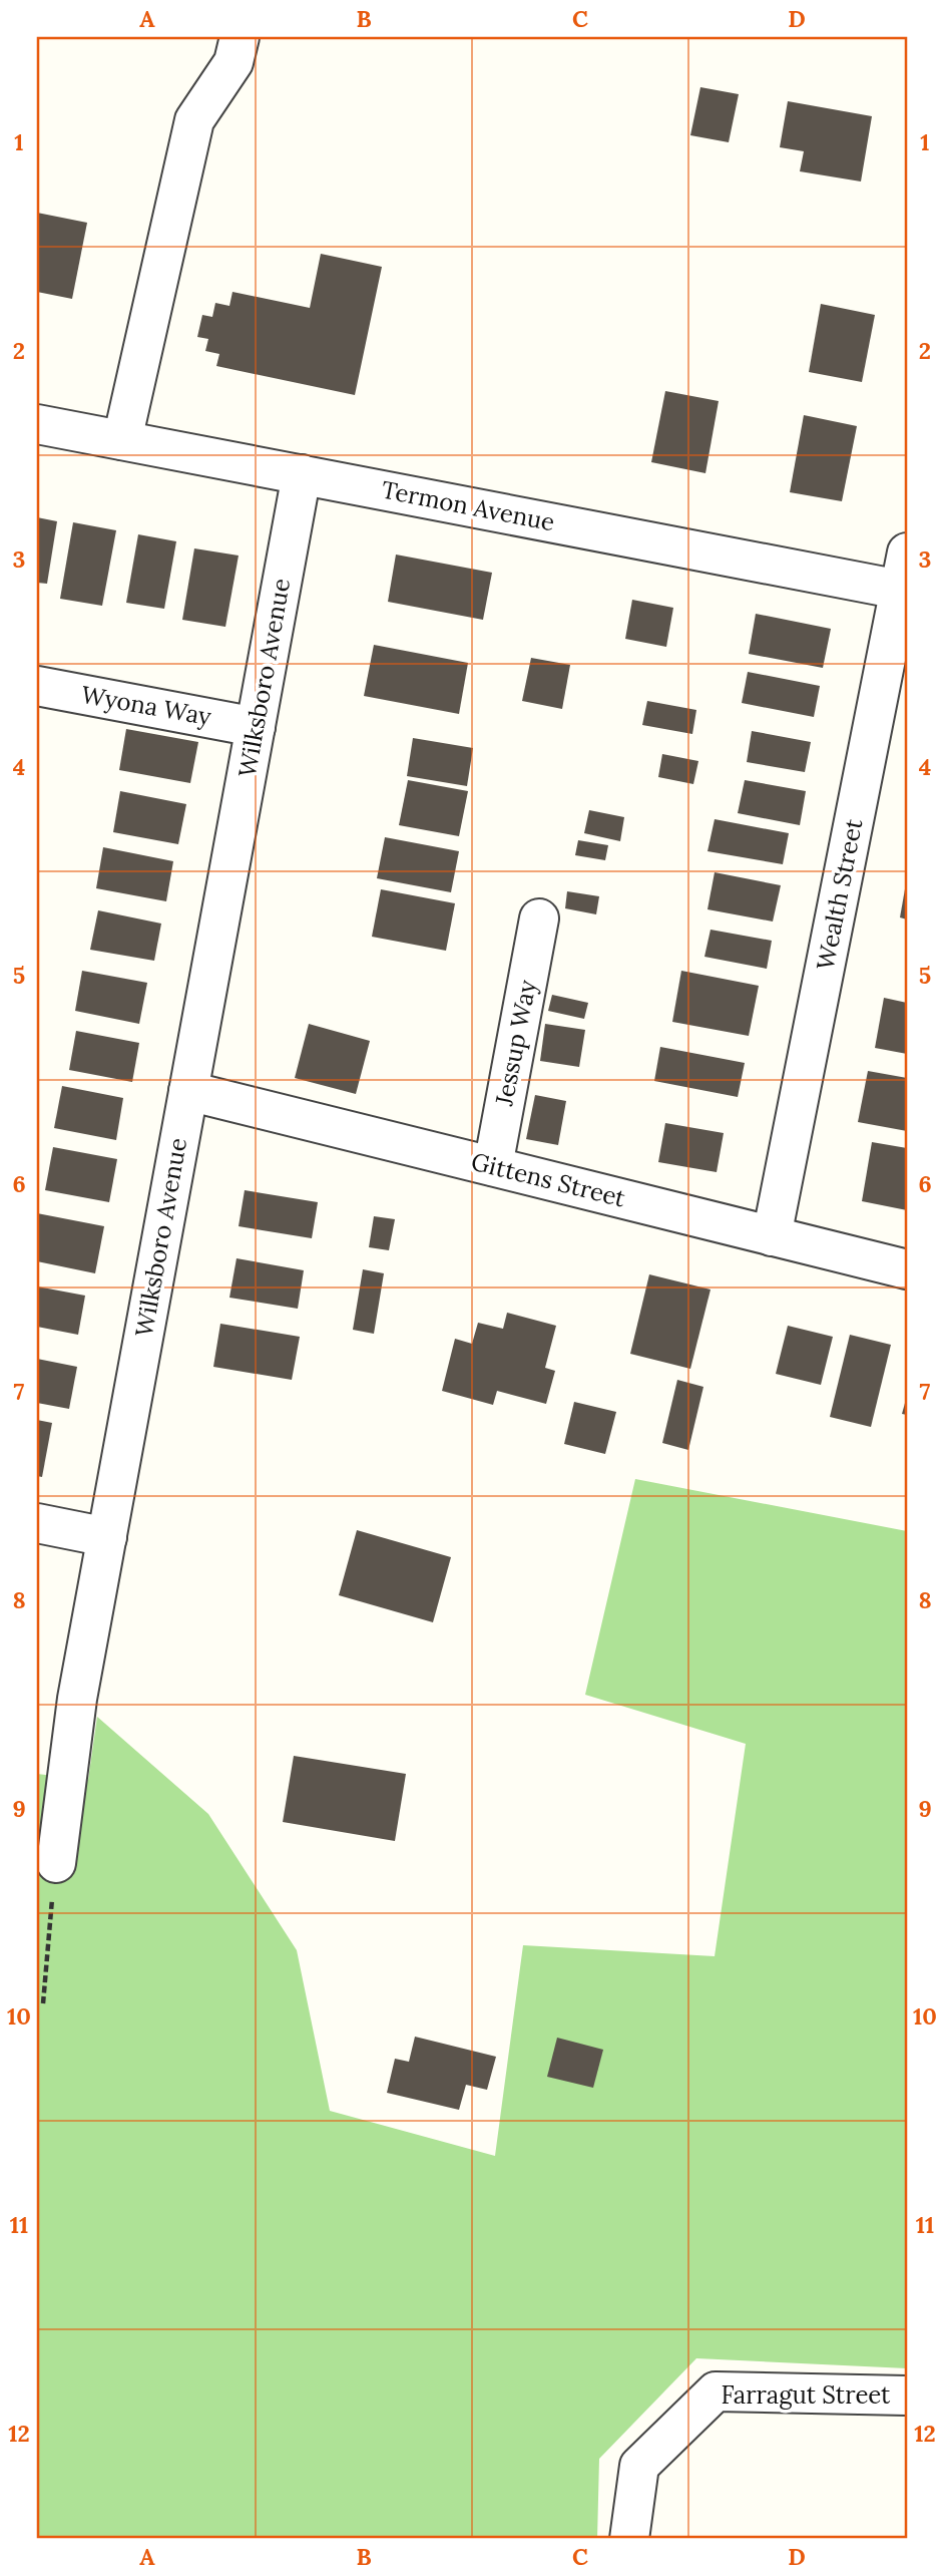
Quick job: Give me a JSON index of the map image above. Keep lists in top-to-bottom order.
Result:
{
  "streets": {
    "street": [
      "Termon Avenue",
      "Wilksboro Avenue",
      "Wyona Way",
      "Wealth Street",
      "Jessup Way",
      "Gittens Street",
      "Farragut Street"
    ]
  },
  "crossings": [
    ["Termon Avenue", "Wilksboro Avenue"],
    ["Termon Avenue", "Wealth Street"],
    ["Wilksboro Avenue", "Wyona Way"],
    ["Wilksboro Avenue", "Gittens Street"],
    ["Wealth Street", "Gittens Street"],
    ["Jessup Way", "Gittens Street"]
  ],
  "grid": {
    "columns": [
      "A",
      "B",
      "C",
      "D"
    ],
    "rows": [
      "1",
      "2",
      "3",
      "4",
      "5",
      "6",
      "7",
      "8",
      "9",
      "10",
      "11",
      "12"
    ]
  }
}
